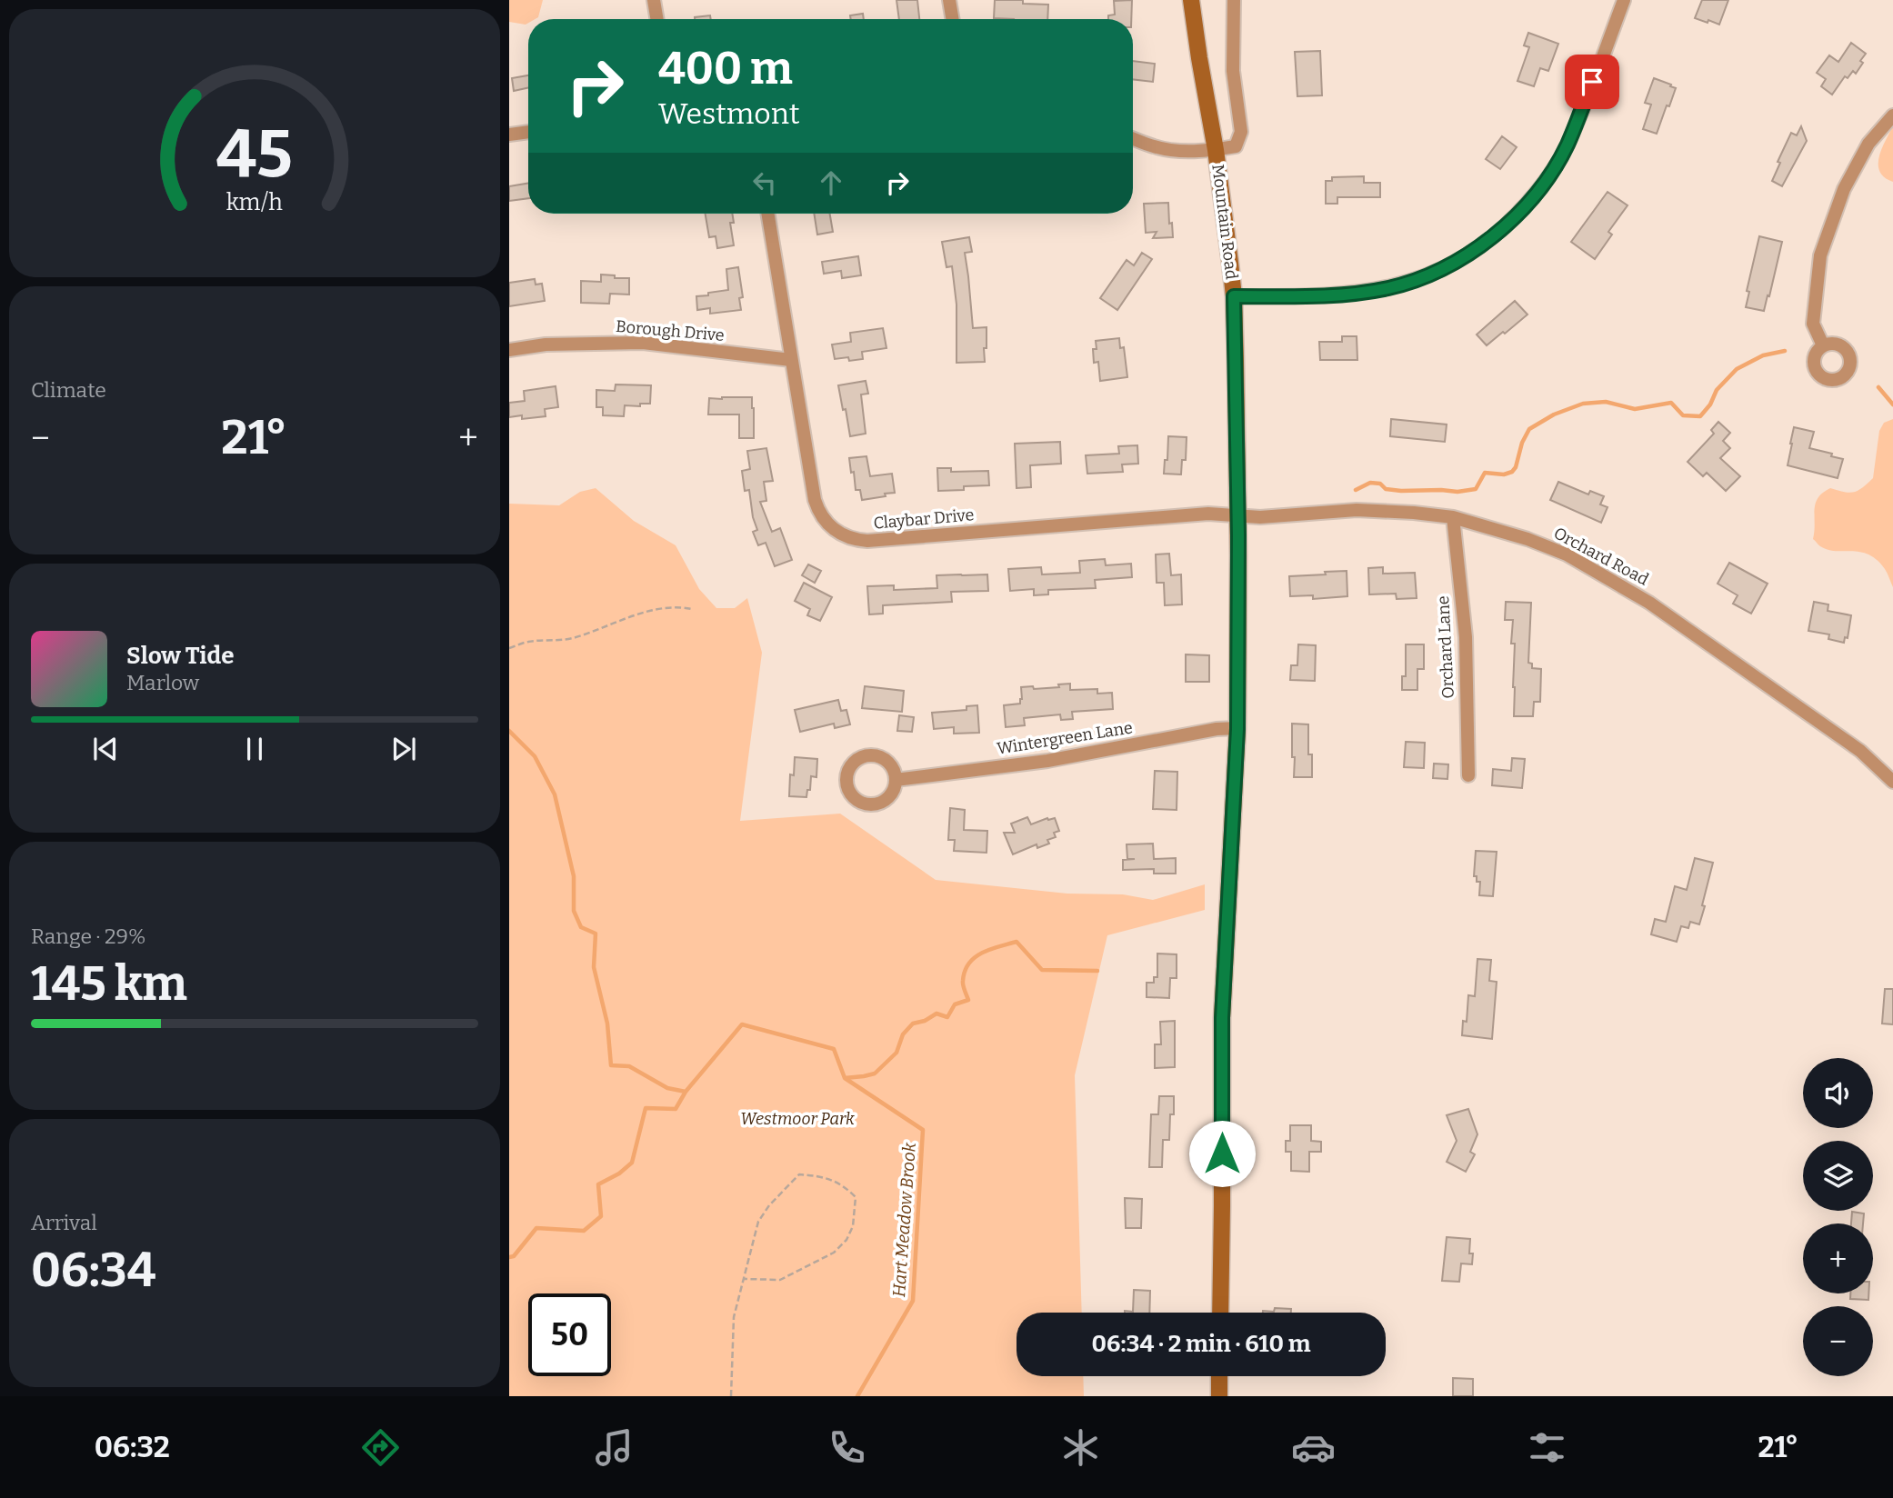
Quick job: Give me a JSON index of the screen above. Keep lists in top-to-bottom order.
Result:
{
  "streets": {
    "main road": ["Mountain Road"],
    "street": [
      "Borough Drive",
      "Claybar Drive",
      "Orchard Road",
      "Orchard Lane",
      "Wintergreen Lane"
    ]
  },
  "crossings": [
    ["Mountain Road", "Claybar Drive"],
    ["Mountain Road", "Orchard Road"],
    ["Mountain Road", "Wintergreen Lane"],
    ["Borough Drive", "Claybar Drive"],
    ["Claybar Drive", "Orchard Road"],
    ["Orchard Road", "Orchard Lane"]
  ],
  "water": ["Hart Meadow Brook"],
  "parks": ["Westmoor Park"],
  "page": {
    "turn": ["400 m", "Westmont"],
    "tile": [
      "Climate",
      ["Range · 29%", "145 km"],
      ["Arrival", "06:34"]
    ],
    "heat": ["−", "21°", "+"],
    "song": ["Slow Tide", "Marlow"],
    "map_buttons": ["+", "−"],
    "limit": "50",
    "trip": "06:34 · 2 min · 610 m",
    "tabs": ["06:32", "21°"],
    "gauge": ["45", "km/h"]
  }
}
